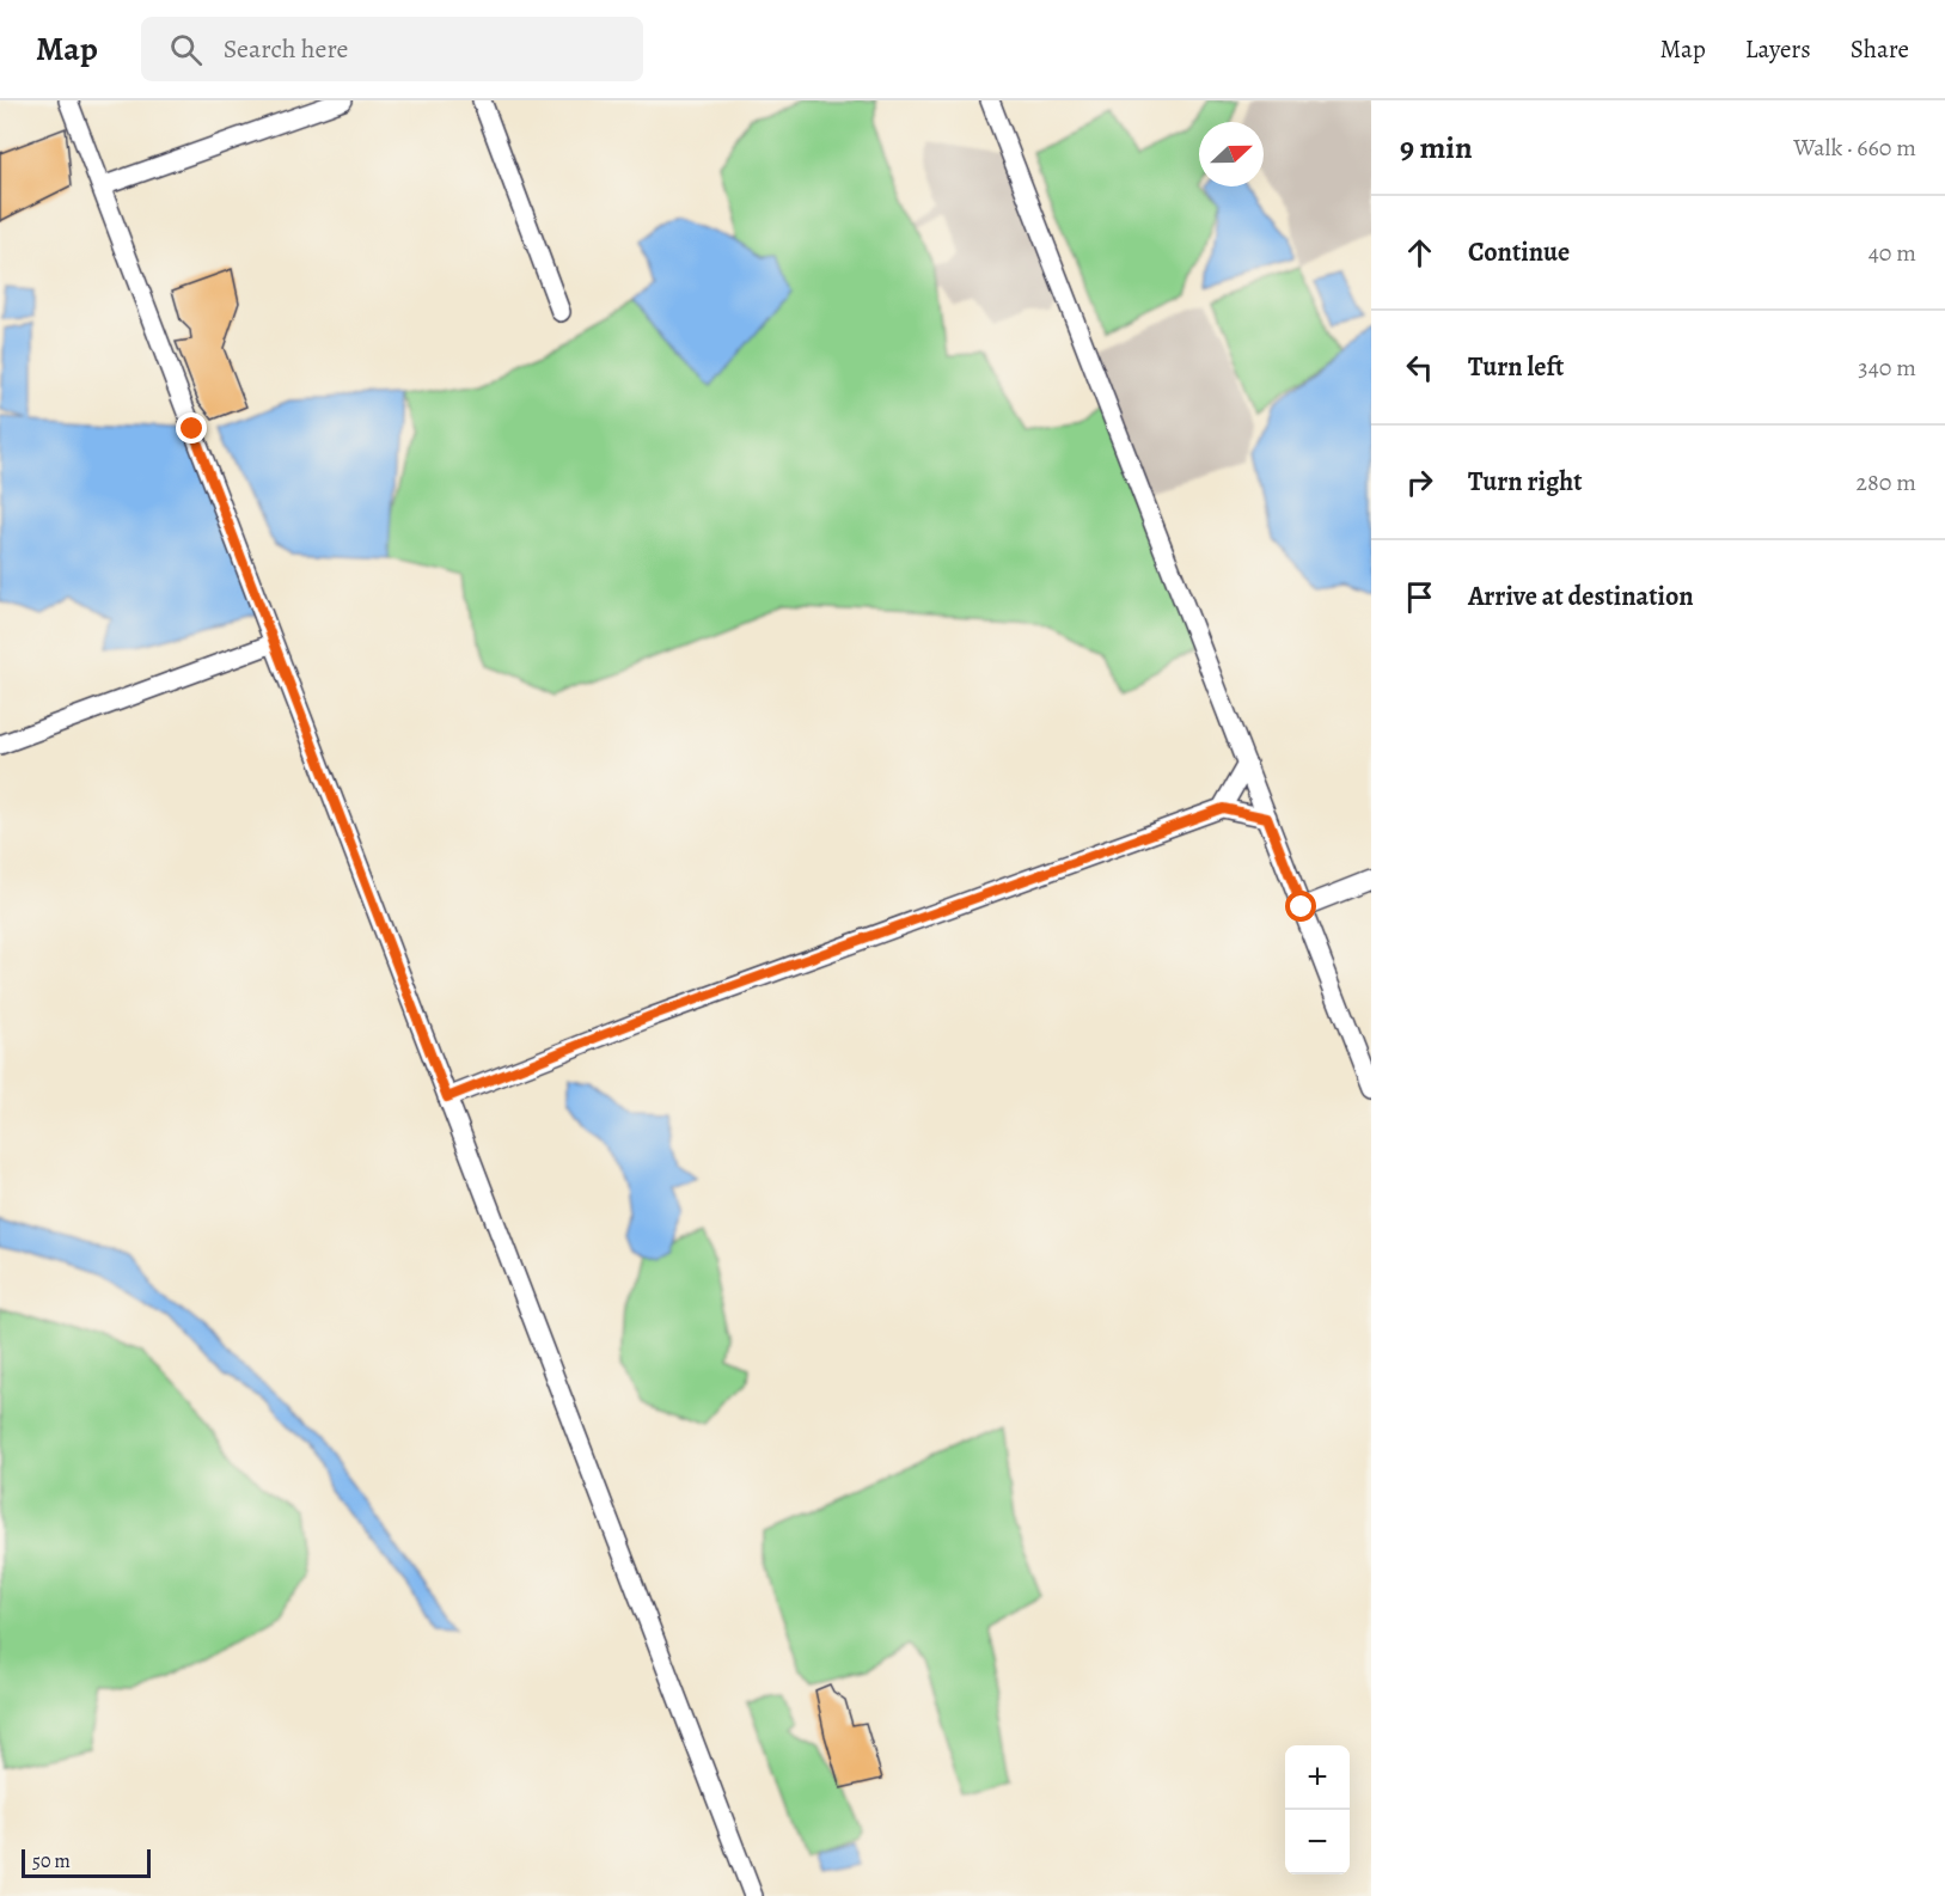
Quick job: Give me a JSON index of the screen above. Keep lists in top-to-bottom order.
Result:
{
  "scale_bar": "50 m",
  "north": "right",
  "page": {
    "header": "Map",
    "search": "Search here",
    "nav": ["Map", "Layers", "Share"],
    "heading": ["9 min", "Walk · 660 m"],
    "list": [
      ["Continue", "40 m"],
      ["Turn left", "340 m"],
      ["Turn right", "280 m"],
      "Arrive at destination"
    ],
    "map_buttons": ["+", "−"],
    "scale": "50 m"
  }
}
